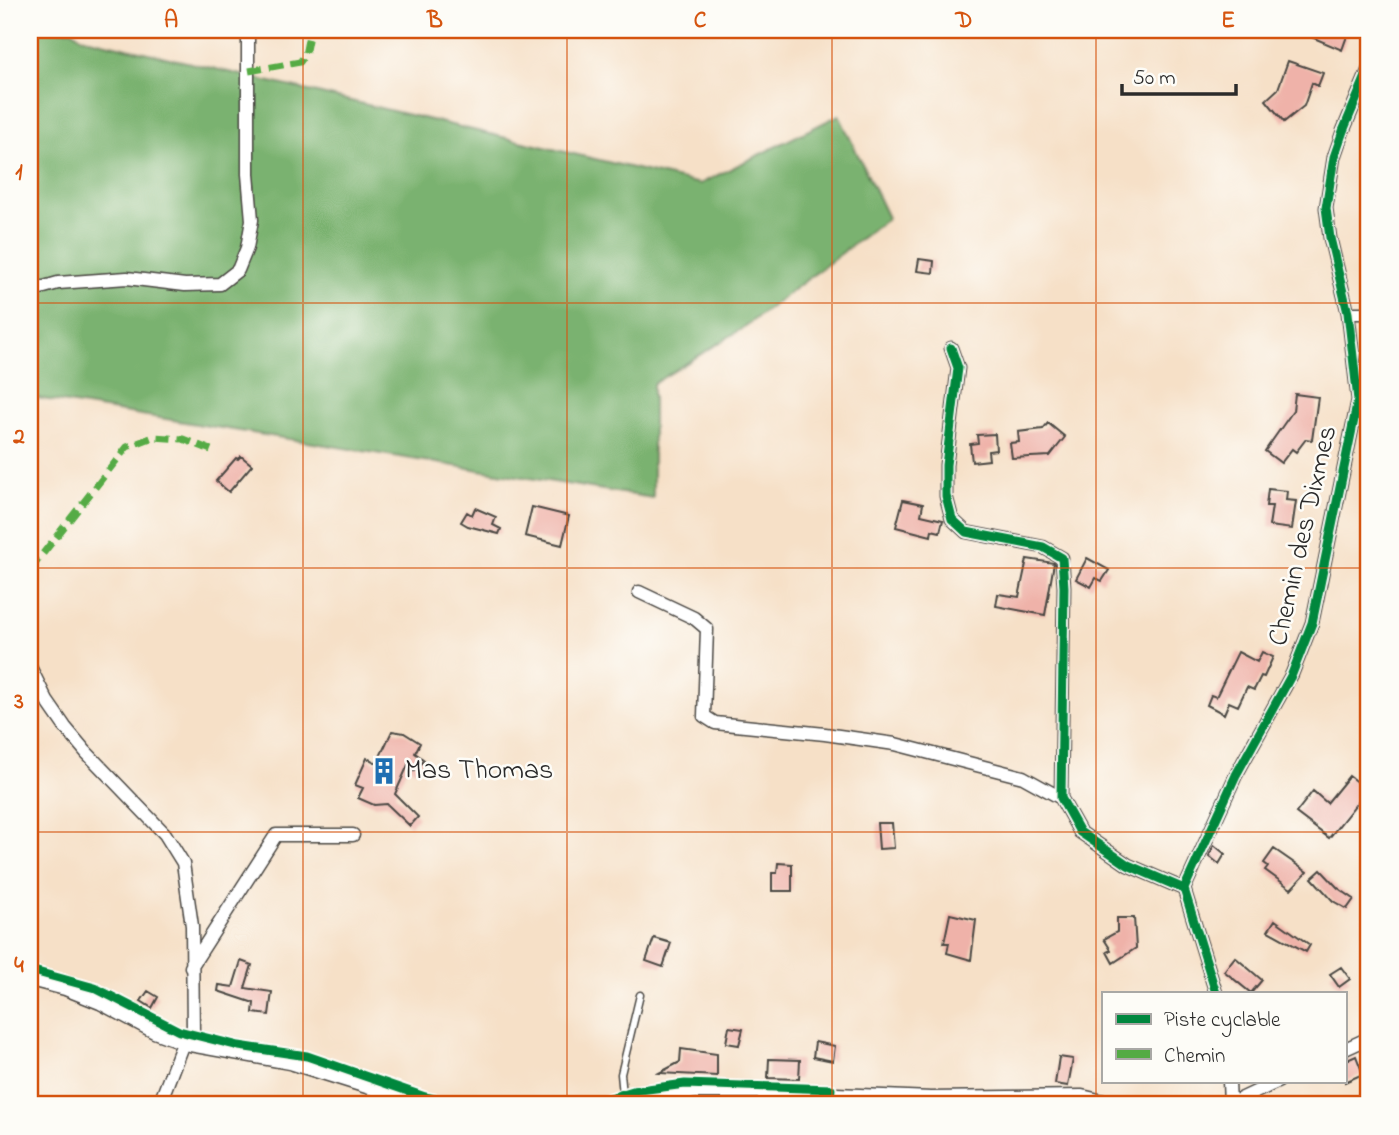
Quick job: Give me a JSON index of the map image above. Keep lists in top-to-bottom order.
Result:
{
  "streets": {
    "street": ["Chemin des Dixmes"]
  },
  "places": {
    "building": ["Mas Thomas"]
  },
  "legend": ["Piste cyclable", "Chemin"],
  "scale_bar": "50 m",
  "grid": {
    "columns": [
      "A",
      "B",
      "C",
      "D",
      "E"
    ],
    "rows": [
      "1",
      "2",
      "3",
      "4"
    ]
  }
}
